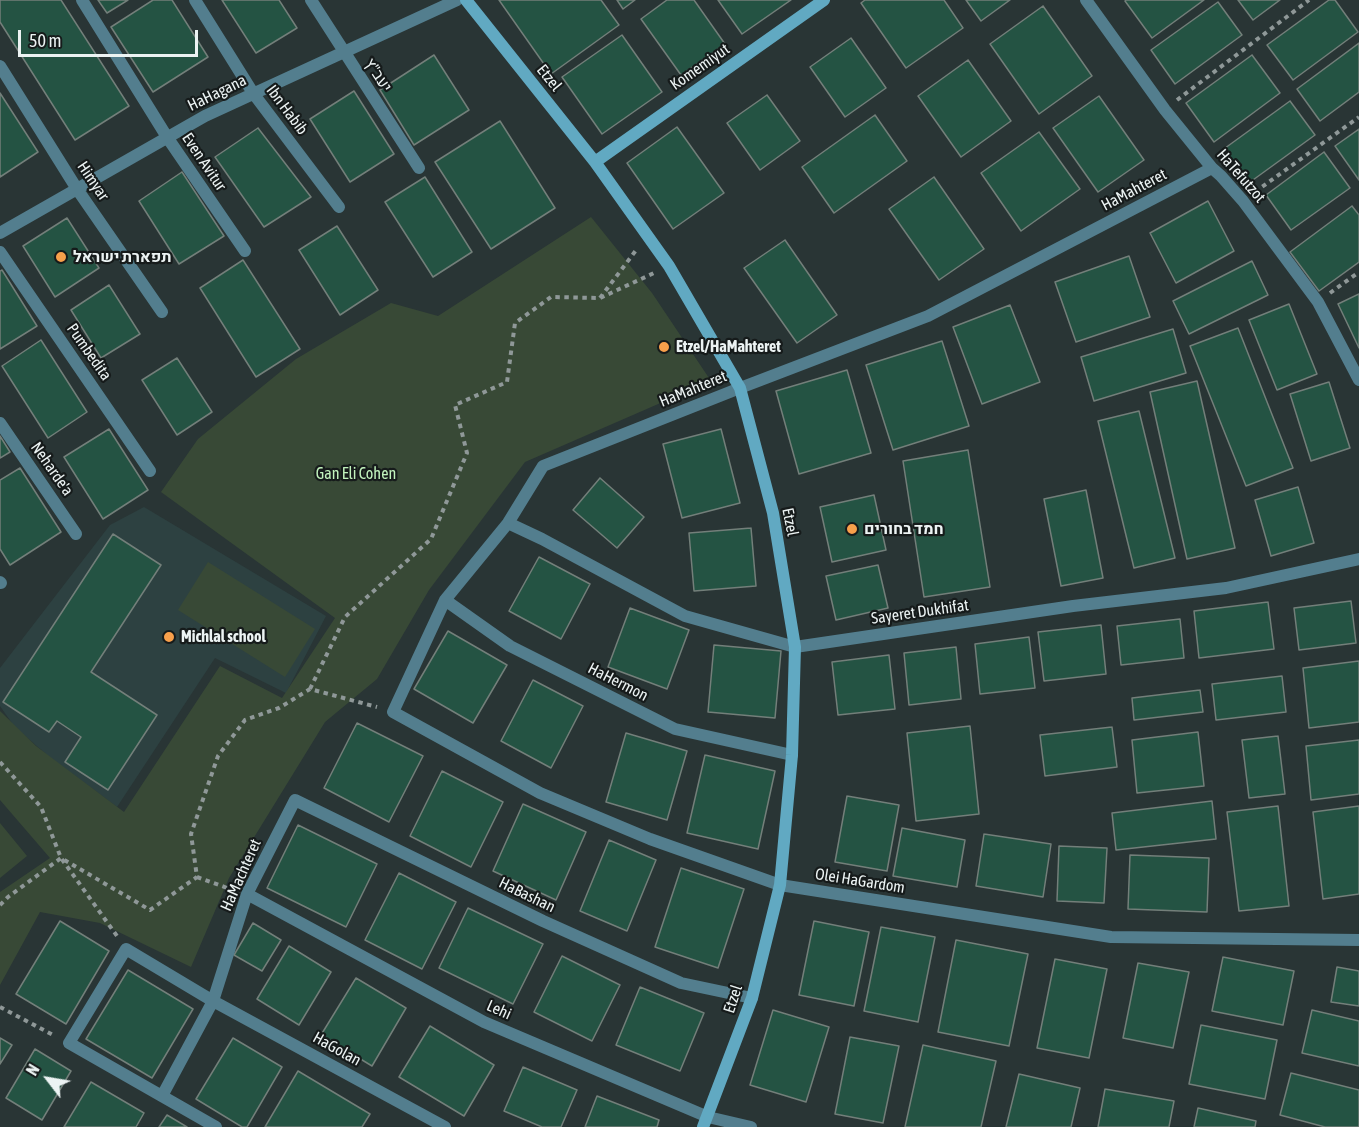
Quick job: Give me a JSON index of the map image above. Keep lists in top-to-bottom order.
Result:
{
  "streets": {
    "street": [
      "Komemiyut",
      "יעב\"ץ",
      "Etzel",
      "HaHagana",
      "Ibn Habib",
      "Even Avitur",
      "HaTefutzot",
      "Himyar",
      "HaMahteret",
      "Pumbedita",
      "Neharde'a",
      "Sayeret Dukhifat",
      "HaHermon",
      "HaMachteret",
      "Olei HaGardom",
      "HaBashan",
      "Lehi",
      "HaGolan"
    ]
  },
  "crossings": [
    ["Komemiyut", "Etzel"],
    ["יעב\"ץ", "HaHagana"],
    ["Etzel", "HaMahteret"],
    ["Etzel", "Sayeret Dukhifat"],
    ["Etzel", "HaHermon"],
    ["Etzel", "Olei HaGardom"],
    ["Etzel", "HaBashan"],
    ["Etzel", "Lehi"],
    ["HaHagana", "Ibn Habib"],
    ["HaHagana", "Even Avitur"],
    ["HaHagana", "Himyar"],
    ["HaTefutzot", "HaMahteret"],
    ["HaMahteret", "Sayeret Dukhifat"],
    ["HaMahteret", "HaHermon"],
    ["HaMahteret", "Olei HaGardom"],
    ["HaMachteret", "HaBashan"],
    ["HaMachteret", "Lehi"],
    ["HaMachteret", "HaGolan"]
  ],
  "parks": ["Gan Eli Cohen"],
  "places": [
    "תפארת ישראל",
    "Etzel/HaMahteret",
    "חמד בחורים",
    "Michlal school"
  ],
  "scale_bar": "50 m",
  "north": "top left"
}
